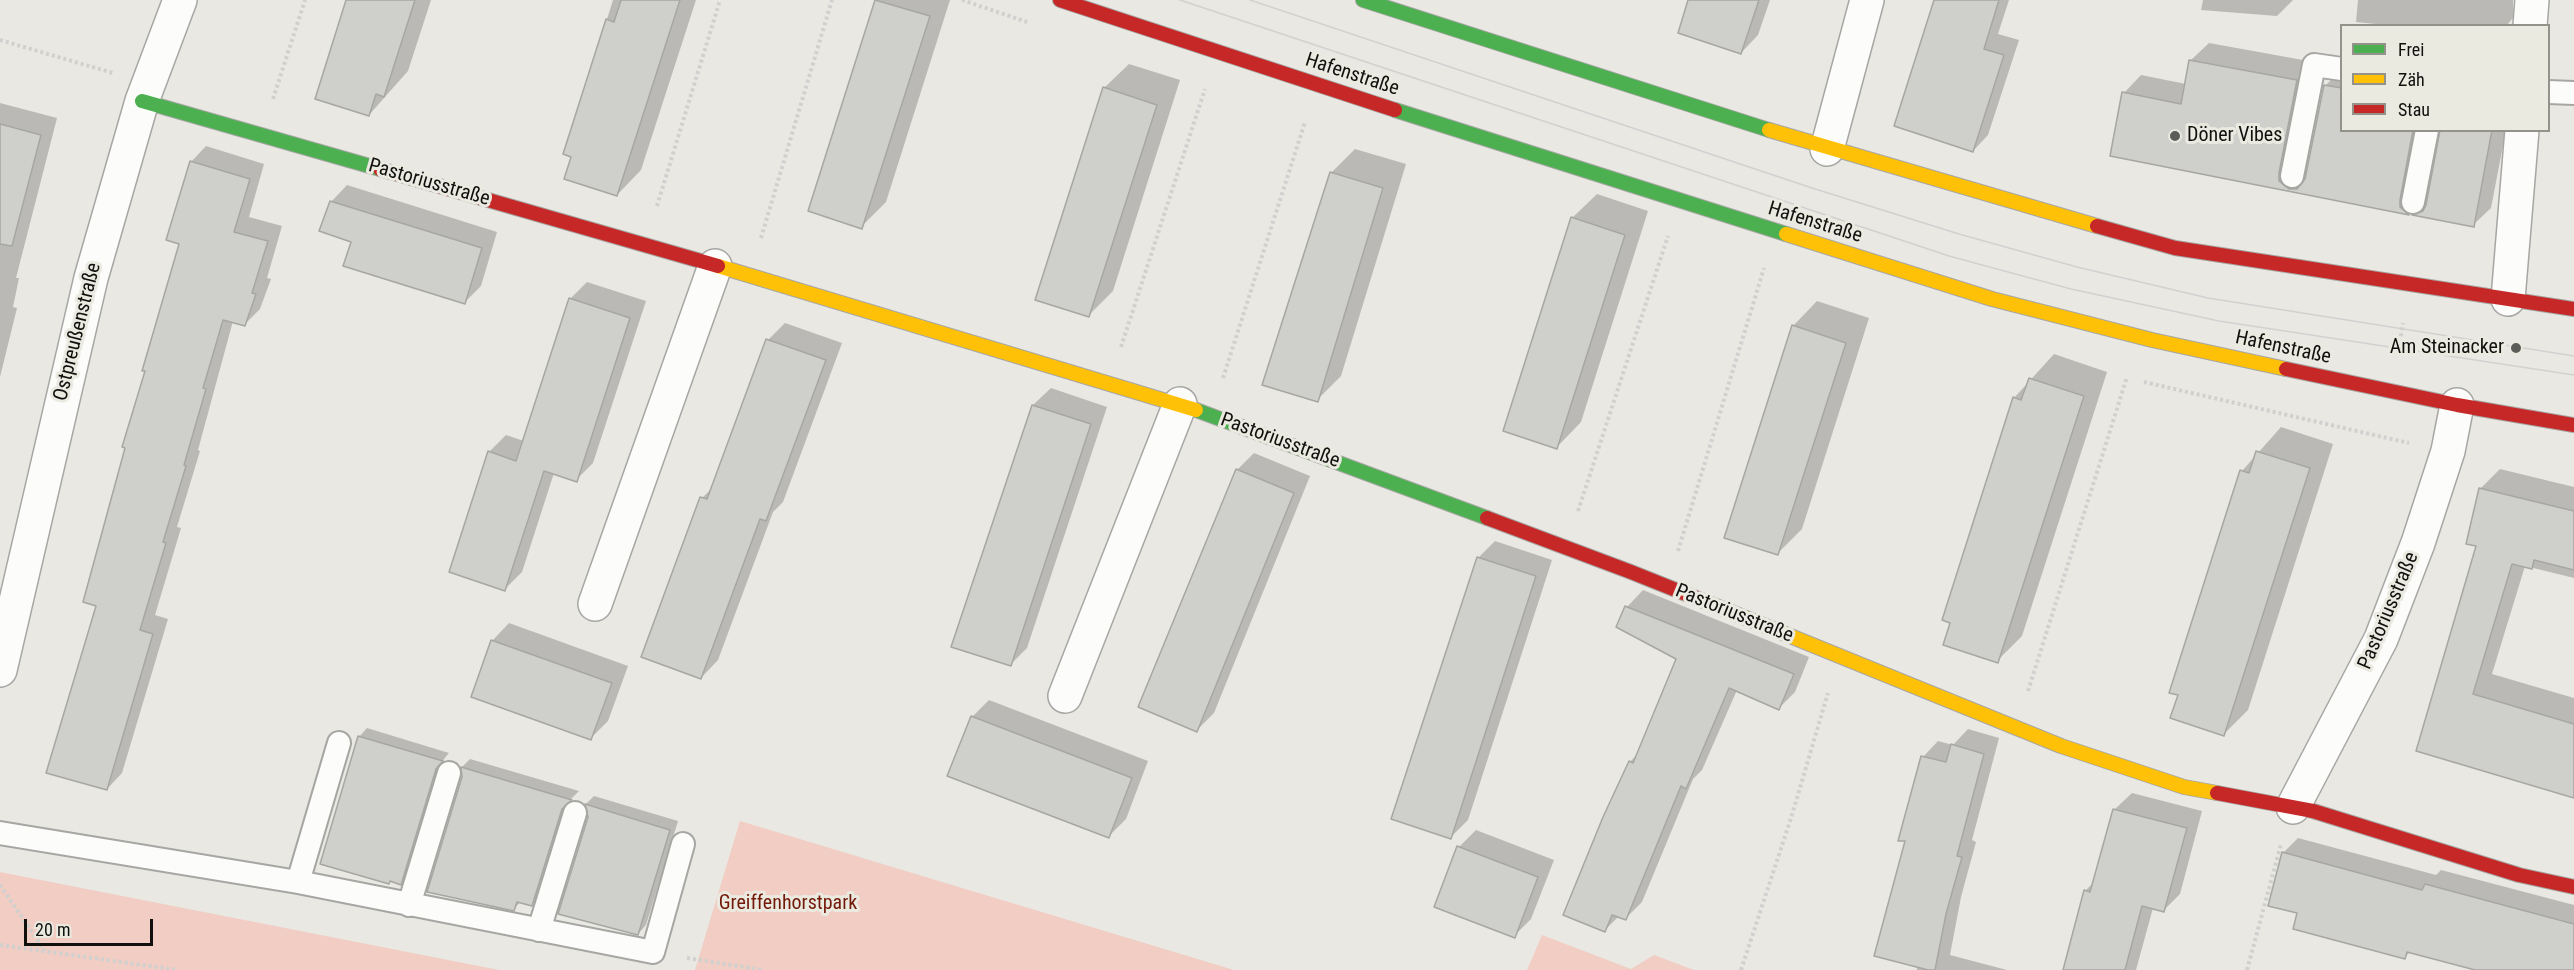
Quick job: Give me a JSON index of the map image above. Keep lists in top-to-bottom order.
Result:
{
  "streets": {
    "main road": ["Hafenstraße", "Pastoriusstraße"],
    "street": ["Ostpreußenstraße"]
  },
  "crossings": [
    ["Hafenstraße", "Pastoriusstraße"],
    ["Pastoriusstraße", "Ostpreußenstraße"]
  ],
  "parks": ["Greiffenhorstpark"],
  "places": ["Döner Vibes", "Am Steinacker"],
  "legend": ["Frei", "Zäh", "Stau"],
  "scale_bar": "20 m"
}
